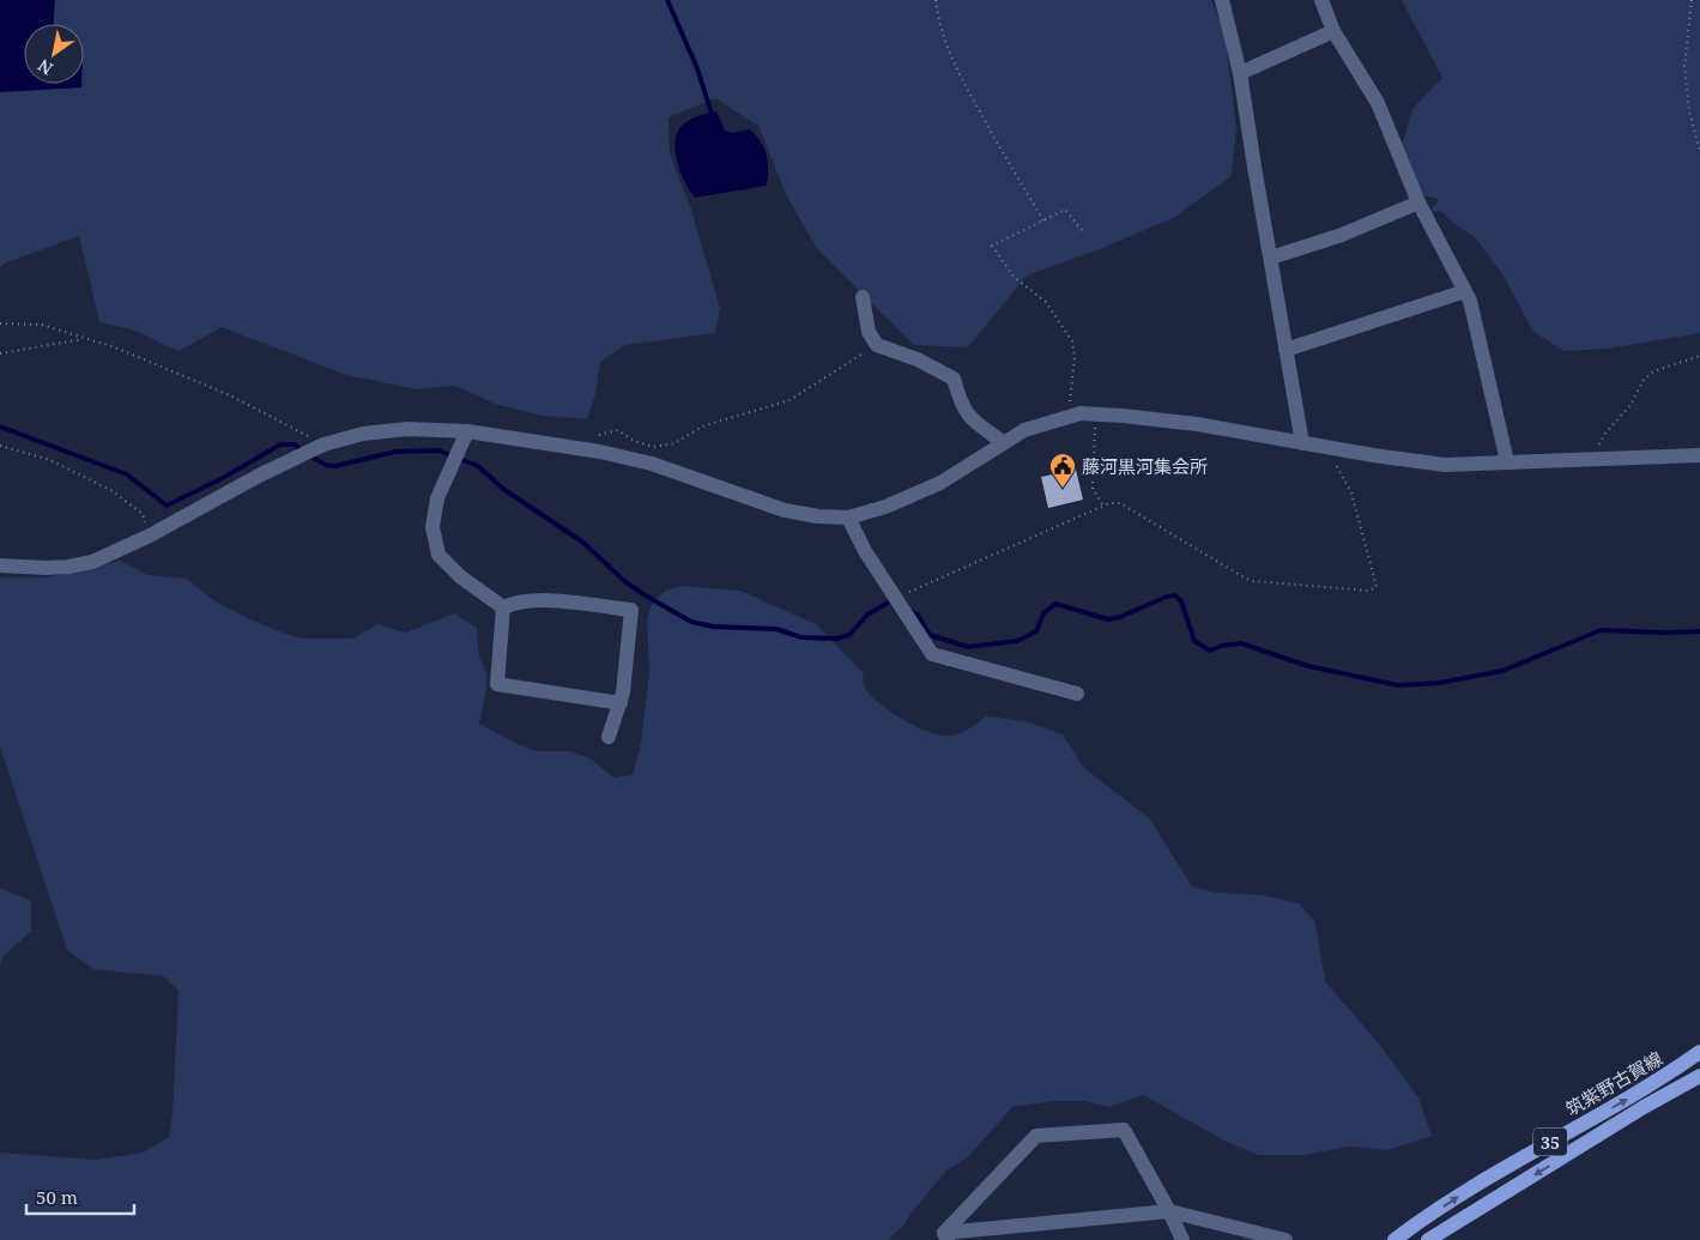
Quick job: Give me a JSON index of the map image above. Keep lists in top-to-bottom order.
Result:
{
  "streets": {
    "main road": ["筑紫野古賀線", "35"]
  },
  "places": {
    "public building": ["藤河黒河集会所"]
  },
  "scale_bar": "50 m",
  "north": "bottom left"
}
